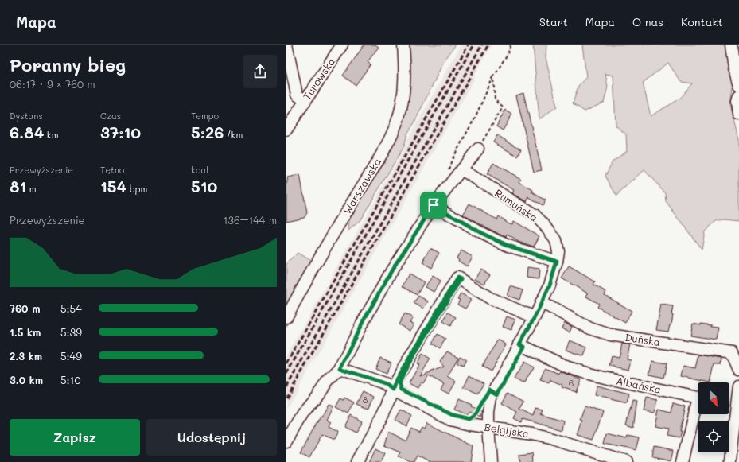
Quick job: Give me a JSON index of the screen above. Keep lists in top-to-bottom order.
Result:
{
  "streets": {
    "street": [
      "Turowska",
      "Warszawska",
      "Rumuńska",
      "Duńska",
      "Albańska",
      "Belgijska"
    ]
  },
  "crossings": [
    ["Rumuńska", "Duńska"],
    ["Rumuńska", "Albańska"],
    ["Rumuńska", "Belgijska"]
  ],
  "house_numbers": ["6", "8"],
  "north": "bottom right",
  "page": {
    "header": "Mapa",
    "nav": [
      "Start",
      "Mapa",
      "O nas",
      "Kontakt"
    ],
    "heading": ["Poranny bieg", "06:17 · 9 × 760 m"],
    "stats": [
      ["Dystans", "6.84 km"],
      ["Czas", "37:10"],
      ["Tempo", "5:26 /km"],
      ["Przewyższenie", "81 m"],
      ["Tętno", "154 bpm"],
      ["kcal", "510"]
    ],
    "chart": ["Przewyższenie", "136–144 m"],
    "list": [
      {
        "name": "760 m",
        "note": "5:54"
      },
      {
        "name": "1.5 km",
        "note": "5:39"
      },
      {
        "name": "2.3 km",
        "note": "5:49"
      },
      {
        "name": "3.0 km",
        "note": "5:10"
      }
    ],
    "buttons": ["Zapisz", "Udostępnij"]
  }
}
